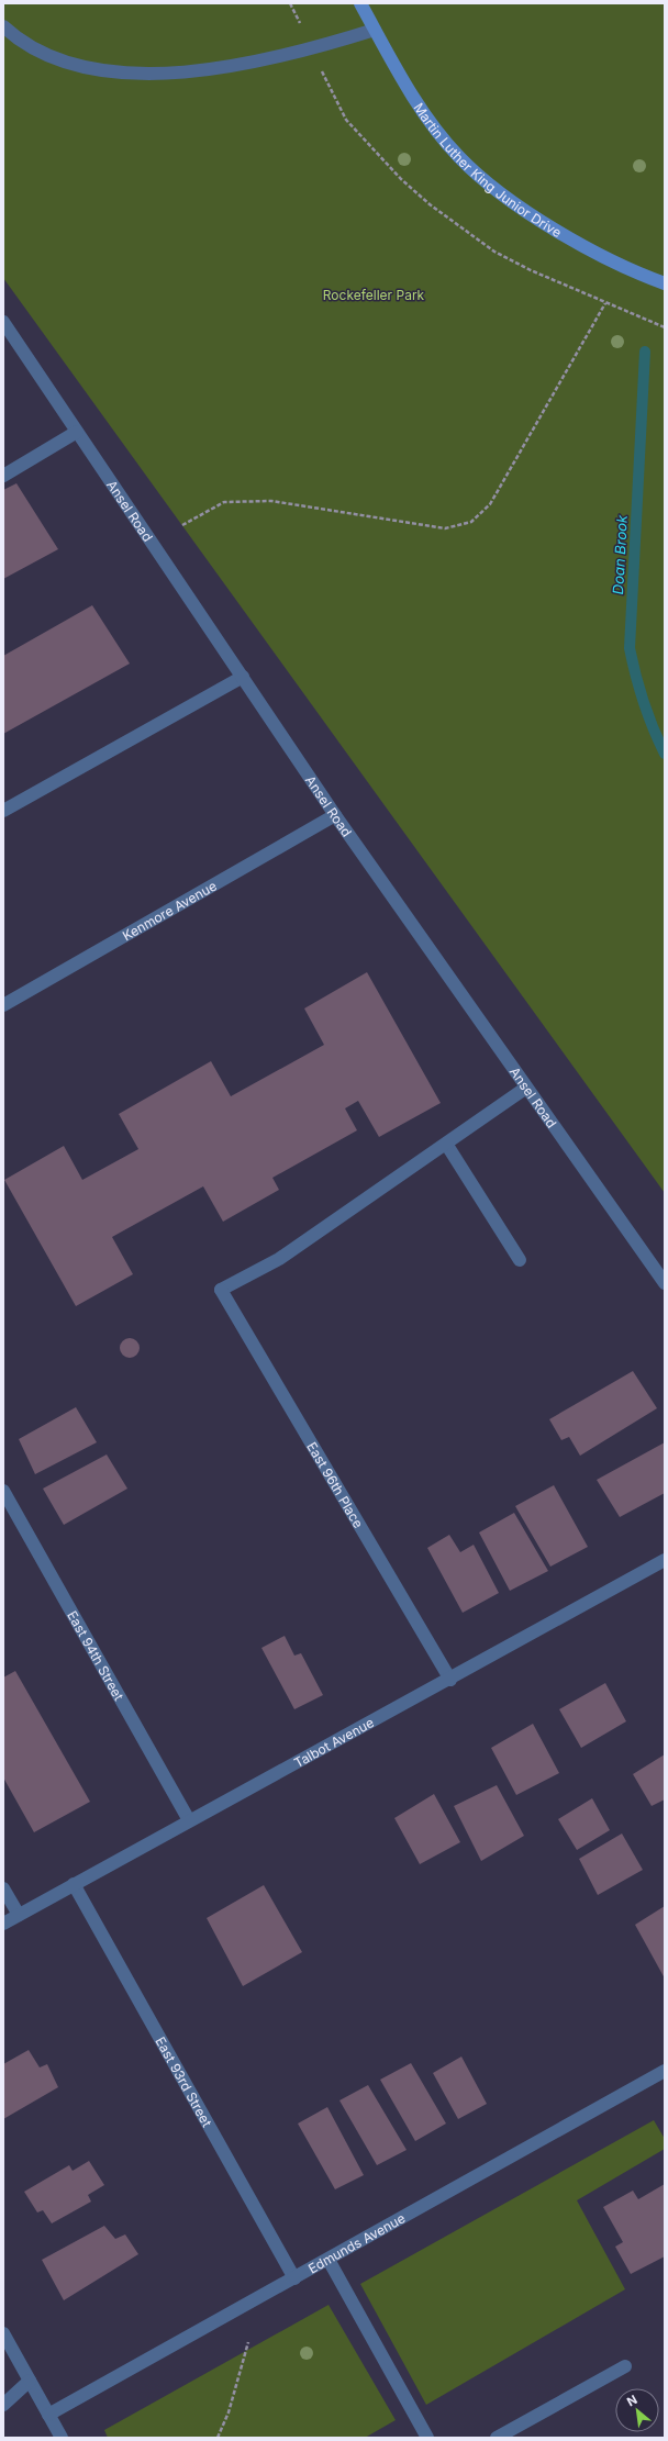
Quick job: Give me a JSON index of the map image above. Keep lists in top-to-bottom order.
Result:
{
  "streets": {
    "main road": ["Martin Luther King Junior Drive"],
    "street": [
      "Ansel Road",
      "Kenmore Avenue",
      "East 96th Place",
      "East 94th Street",
      "Talbot Avenue",
      "East 93rd Street",
      "Edmunds Avenue"
    ]
  },
  "crossings": [
    ["Ansel Road", "Kenmore Avenue"],
    ["East 96th Place", "Talbot Avenue"],
    ["East 94th Street", "Talbot Avenue"],
    ["Talbot Avenue", "East 93rd Street"],
    ["East 93rd Street", "Edmunds Avenue"]
  ],
  "water": ["Doan Brook"],
  "parks": ["Rockefeller Park"],
  "north": "top left"
}
